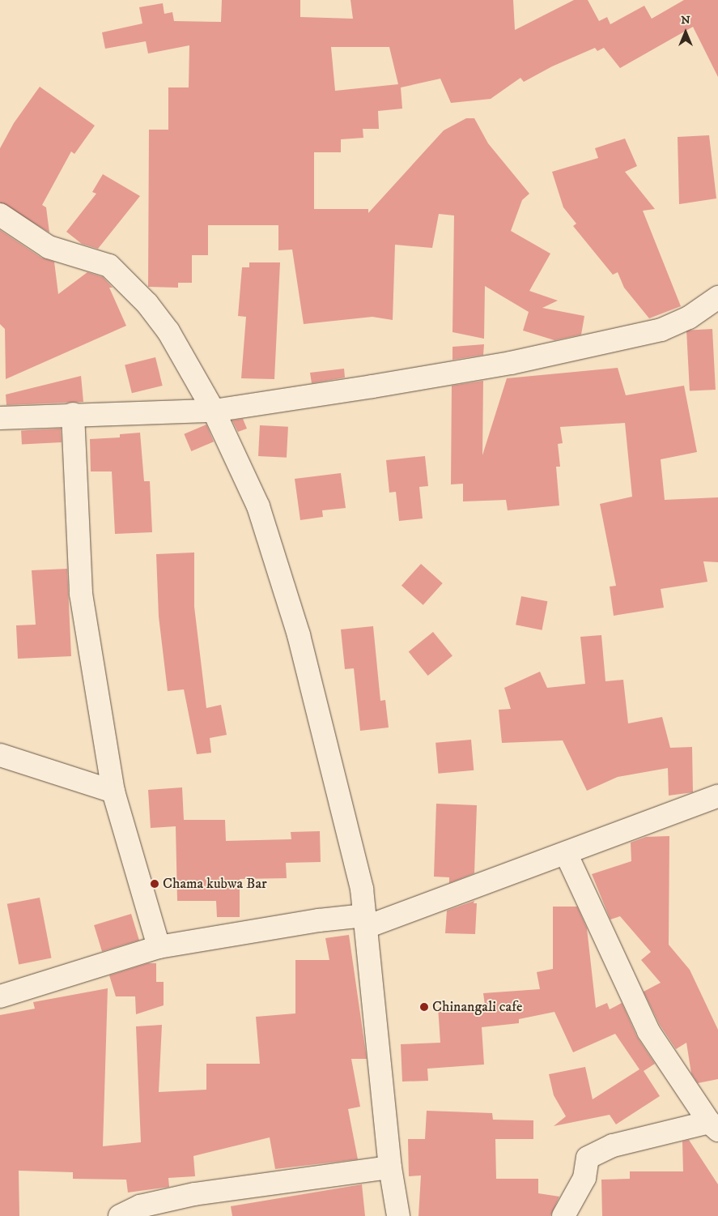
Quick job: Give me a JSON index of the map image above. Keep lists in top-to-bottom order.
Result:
{
  "places": ["Chama kubwa Bar", "Chinangali cafe"],
  "north": "top"
}
